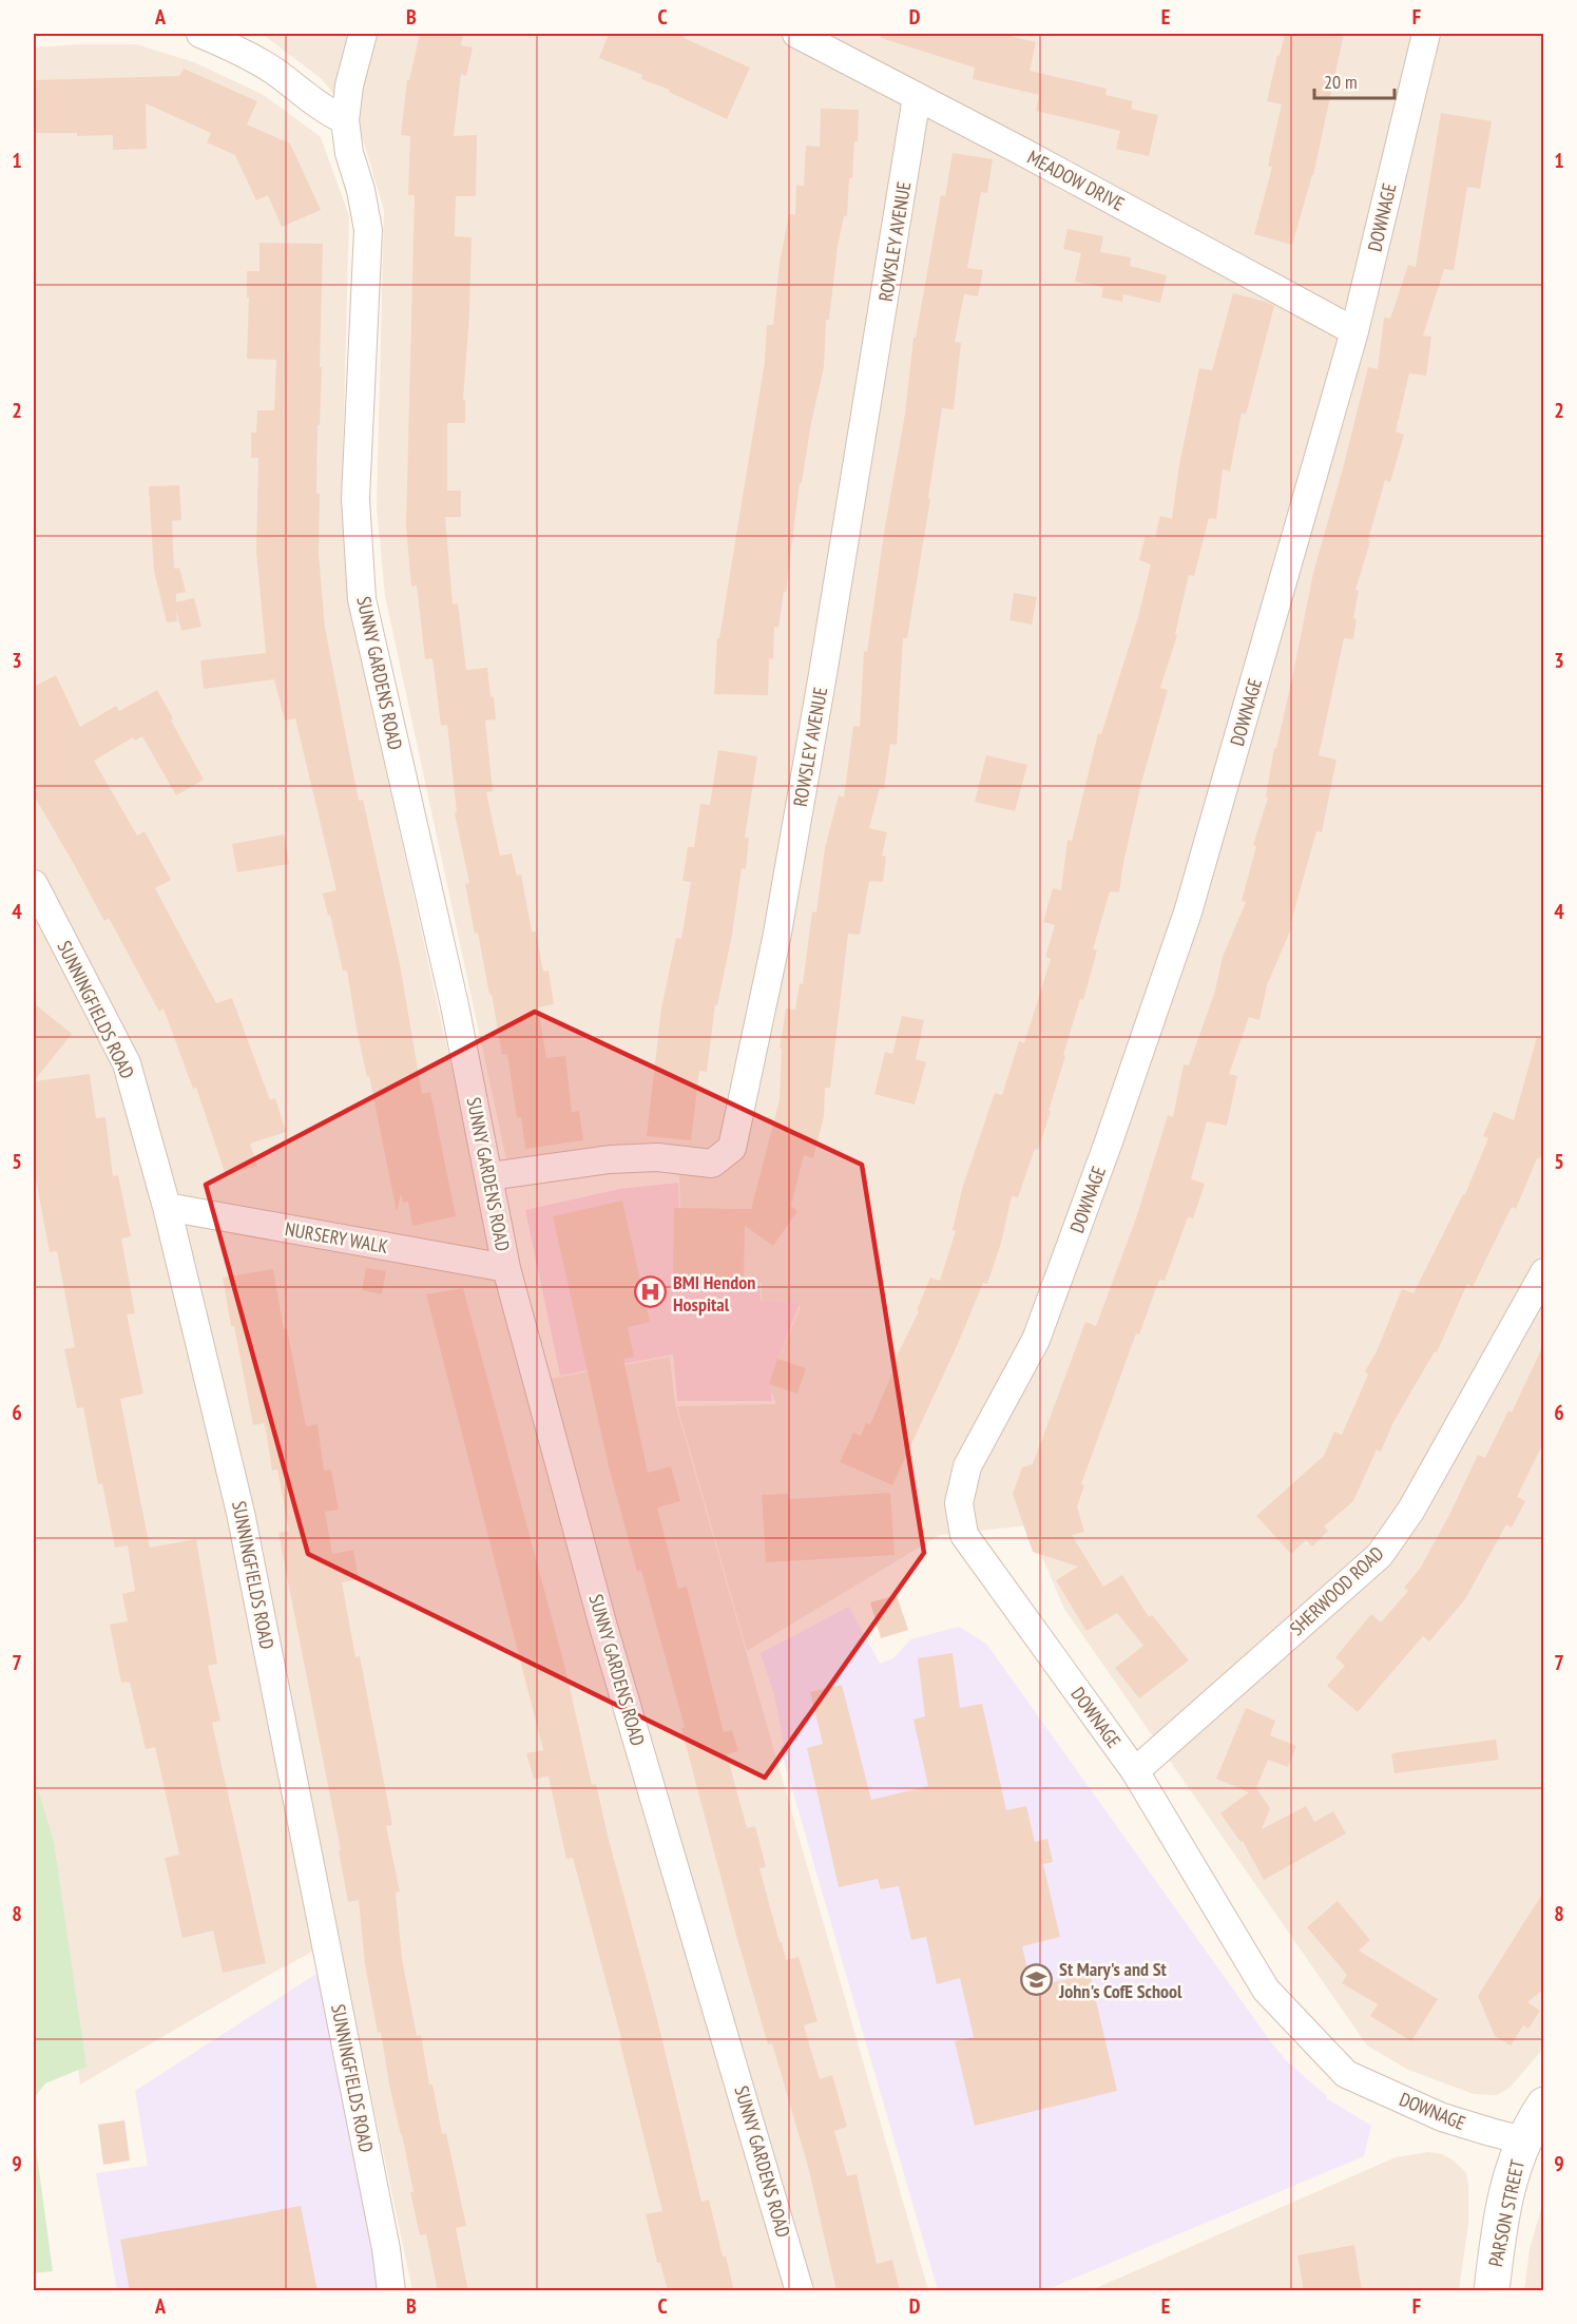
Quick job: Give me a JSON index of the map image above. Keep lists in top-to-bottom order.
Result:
{
  "streets": {
    "main road": ["PARSON STREET"],
    "street": [
      "MEADOW DRIVE",
      "DOWNAGE",
      "ROWSLEY AVENUE",
      "SUNNY GARDENS ROAD",
      "SUNNINGFIELDS ROAD",
      "NURSERY WALK",
      "SHERWOOD ROAD"
    ]
  },
  "crossings": [
    ["MEADOW DRIVE", "DOWNAGE"],
    ["MEADOW DRIVE", "ROWSLEY AVENUE"],
    ["DOWNAGE", "SHERWOOD ROAD"],
    ["DOWNAGE", "PARSON STREET"],
    ["ROWSLEY AVENUE", "SUNNY GARDENS ROAD"],
    ["SUNNY GARDENS ROAD", "NURSERY WALK"],
    ["SUNNINGFIELDS ROAD", "NURSERY WALK"]
  ],
  "places": {
    "hospital": ["BMI Hendon Hospital"],
    "school or university": ["St Mary's and St John's CofE School"]
  },
  "scale_bar": "20 m",
  "grid": {
    "columns": [
      "A",
      "B",
      "C",
      "D",
      "E",
      "F"
    ],
    "rows": [
      "1",
      "2",
      "3",
      "4",
      "5",
      "6",
      "7",
      "8",
      "9"
    ]
  }
}
